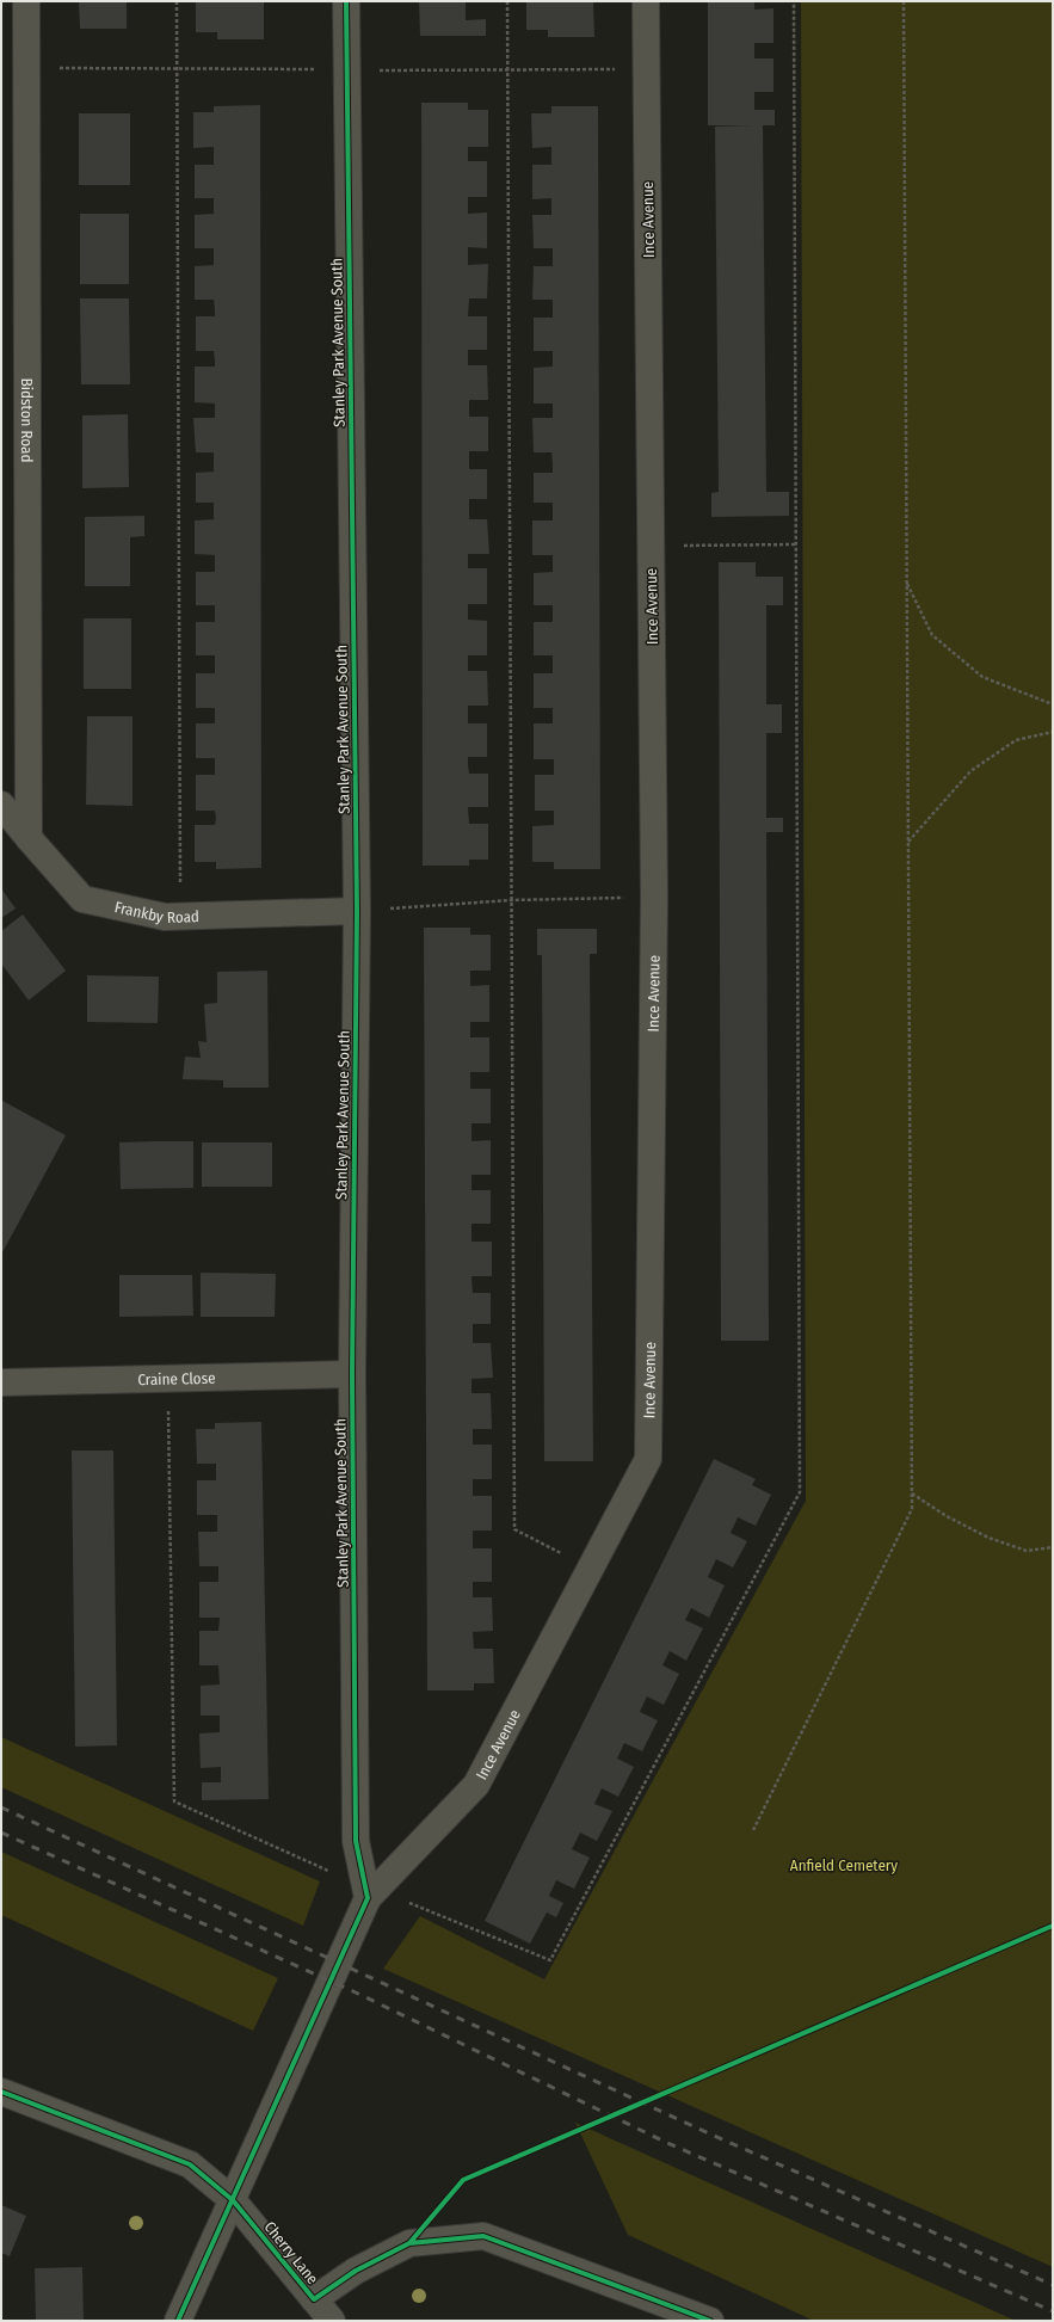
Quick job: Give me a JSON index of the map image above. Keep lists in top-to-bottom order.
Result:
{
  "streets": {
    "street": [
      "Ince Avenue",
      "Stanley Park Avenue South",
      "Bidston Road",
      "Frankby Road",
      "Craine Close",
      "Cherry Lane"
    ]
  },
  "crossings": [
    ["Ince Avenue", "Stanley Park Avenue South"],
    ["Stanley Park Avenue South", "Frankby Road"],
    ["Stanley Park Avenue South", "Craine Close"],
    ["Bidston Road", "Frankby Road"]
  ],
  "parks": ["Anfield Cemetery"]
}
